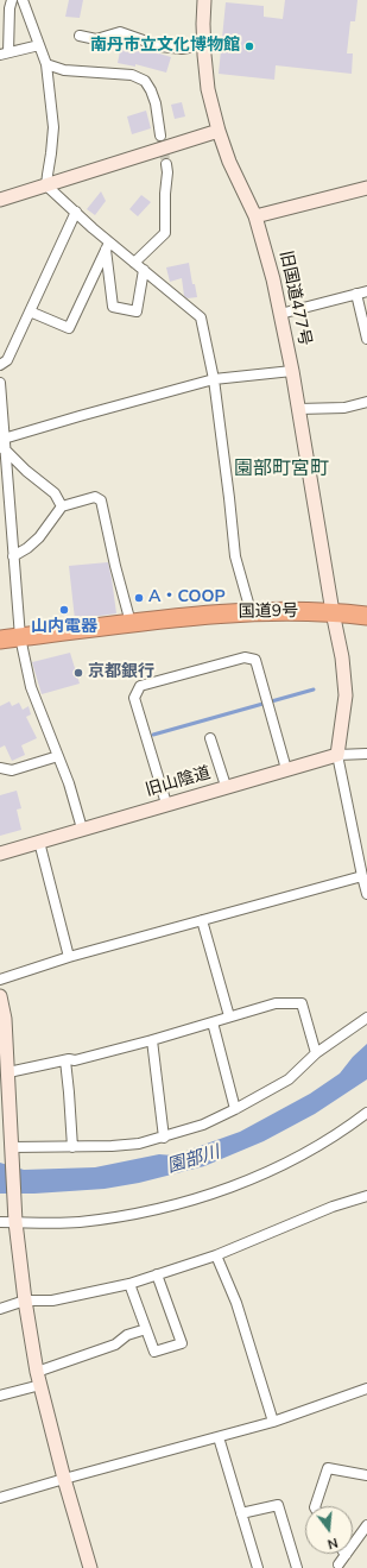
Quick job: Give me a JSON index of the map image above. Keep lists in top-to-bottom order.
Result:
{
  "streets": {
    "highway": ["国道9号"],
    "street": ["旧国道477号", "旧山陰道"]
  },
  "crossings": [
    ["旧国道477号", "国道9号"],
    ["旧国道477号", "旧山陰道"]
  ],
  "districts": ["園部町宮町"],
  "water": ["園部川"],
  "places": [
    "南丹市立文化博物館",
    "A・COOP",
    "山内電器",
    "京都銀行"
  ],
  "north": "bottom"
}
